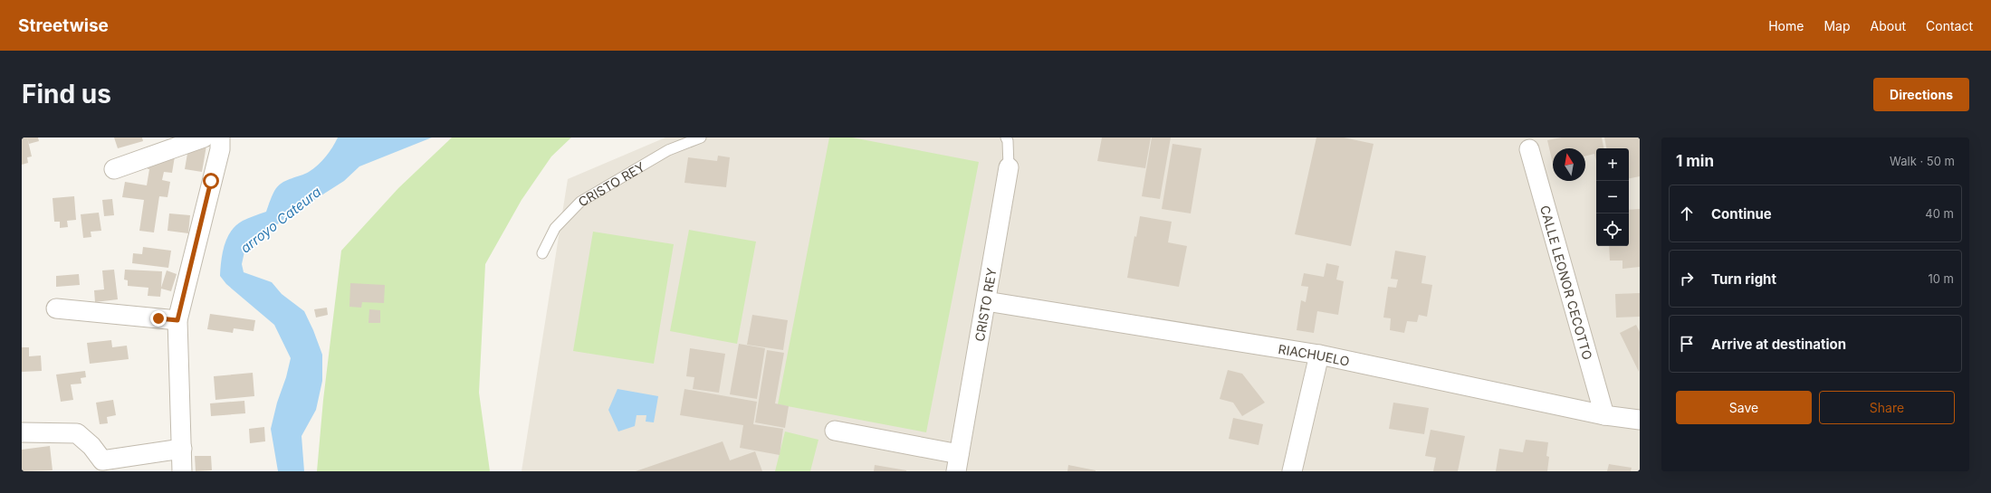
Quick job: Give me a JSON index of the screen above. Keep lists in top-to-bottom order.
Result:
{
  "streets": {
    "street": ["CRISTO REY", "CALLE LEONOR CECOTTO", "RIACHUELO"]
  },
  "crossings": [
    ["CRISTO REY", "RIACHUELO"],
    ["CALLE LEONOR CECOTTO", "RIACHUELO"]
  ],
  "water": ["arroyo Cateura"],
  "north": "top",
  "page": {
    "header": "Streetwise",
    "nav": [
      "Home",
      "Map",
      "About",
      "Contact"
    ],
    "buttons": [
      "Directions",
      ["Save", "Share"]
    ],
    "title": "Find us",
    "heading": ["1 min", "Walk · 50 m"],
    "map_buttons": ["+", "−"],
    "list": [
      ["Continue", "40 m"],
      ["Turn right", "10 m"],
      "Arrive at destination"
    ]
  }
}
